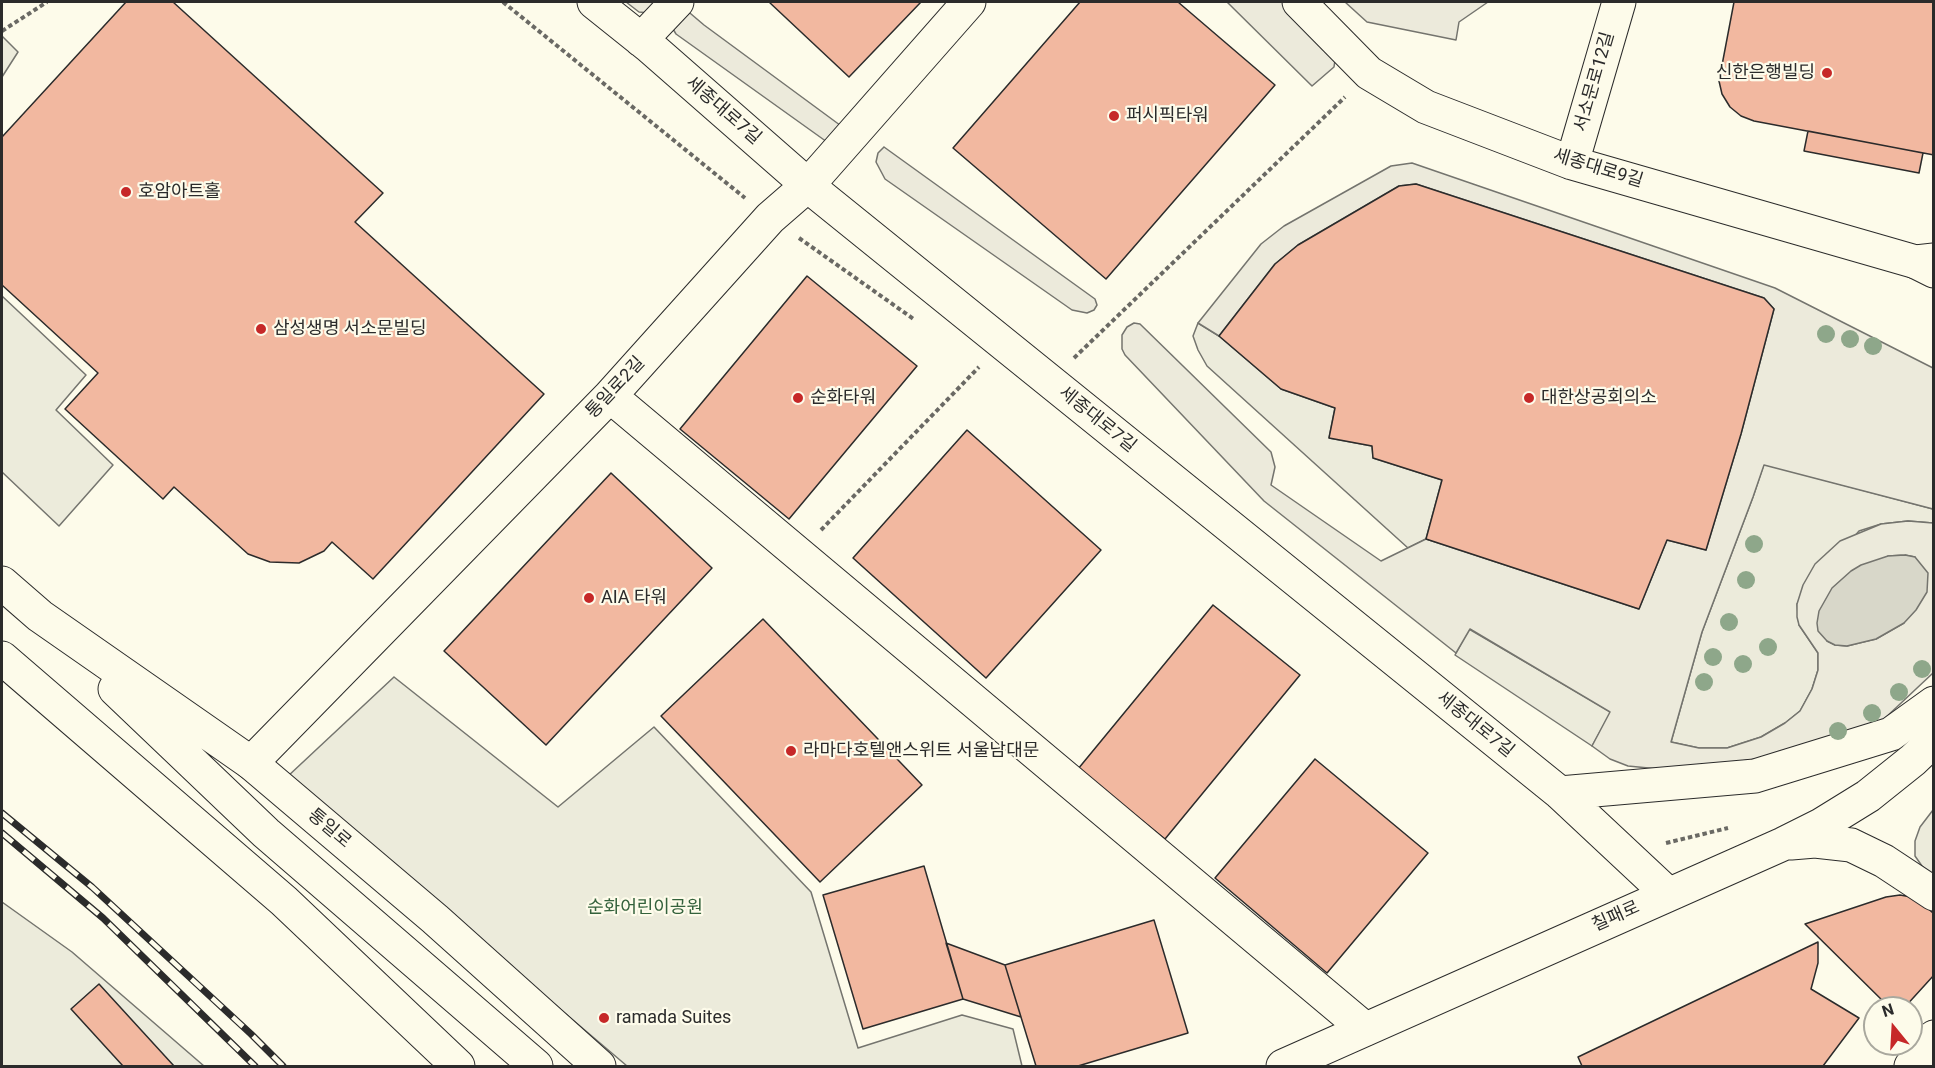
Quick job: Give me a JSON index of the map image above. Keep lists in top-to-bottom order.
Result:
{
  "streets": {
    "street": [
      "서소문로12길",
      "세종대로7길",
      "세종대로9길",
      "통일로2길",
      "통일로",
      "칠패로"
    ]
  },
  "crossings": [
    ["서소문로12길", "세종대로9길"],
    ["세종대로7길", "통일로2길"],
    ["세종대로7길", "칠패로"],
    ["통일로2길", "통일로"]
  ],
  "parks": ["순화어린이공원"],
  "places": [
    "신한은행빌딩",
    "퍼시픽타워",
    "호암아트홀",
    "삼성생명 서소문빌딩",
    "순화타워",
    "대한상공회의소",
    "AIA 타워",
    "라마다호텔앤스위트 서울남대문",
    "ramada Suites"
  ],
  "north": "top"
}
